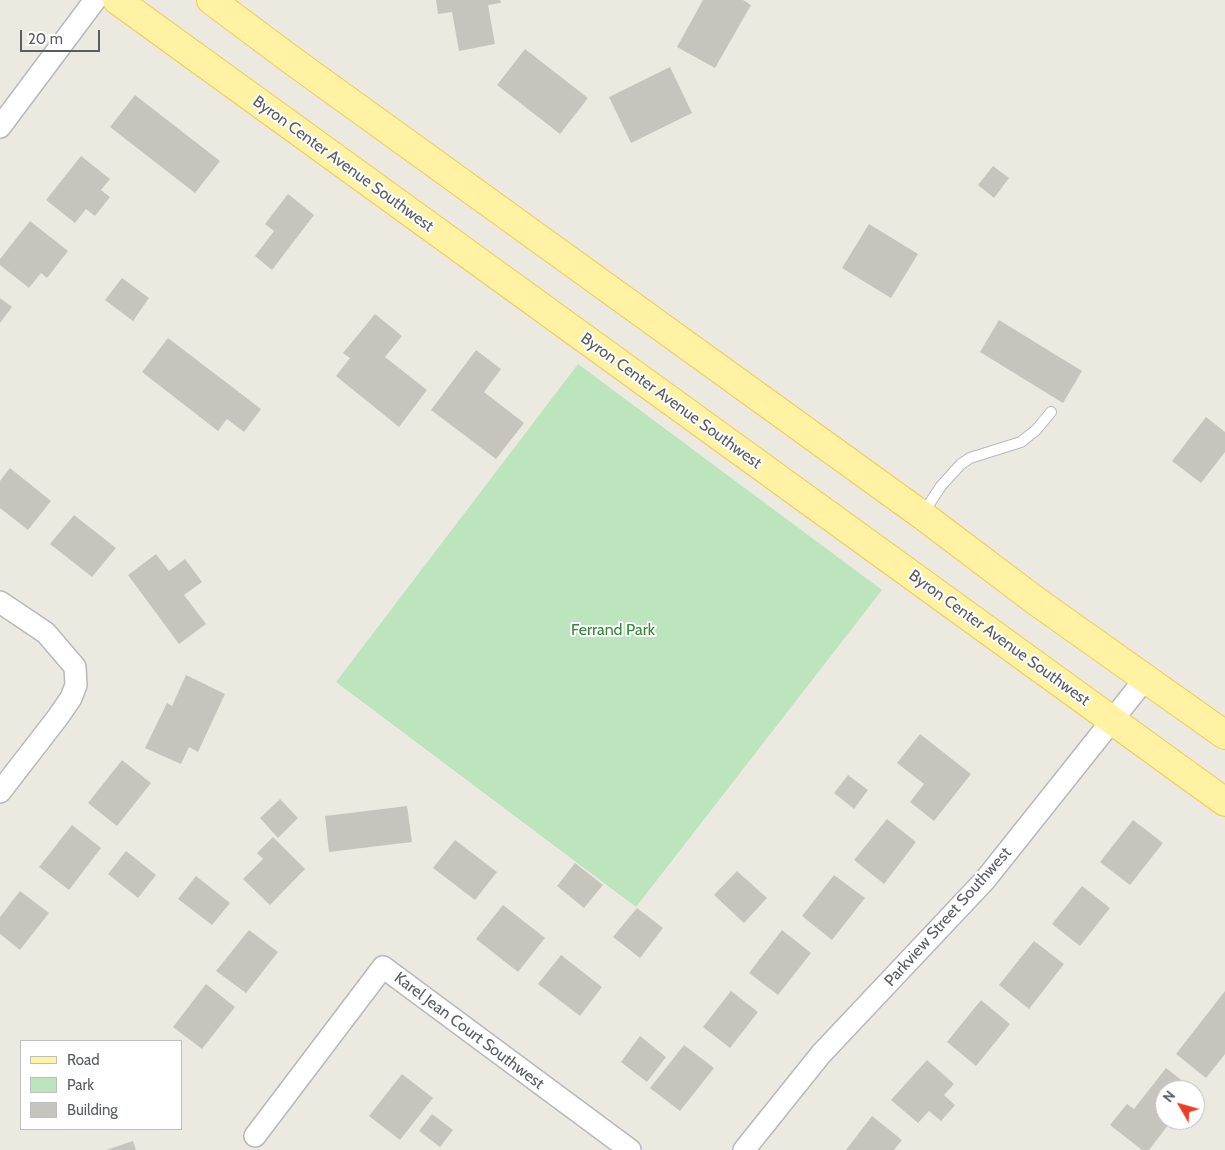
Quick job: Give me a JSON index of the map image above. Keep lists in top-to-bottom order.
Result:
{
  "streets": {
    "main road": ["Byron Center Avenue Southwest"],
    "street": ["Parkview Street Southwest", "Karel Jean Court Southwest"]
  },
  "crossings": [
    ["Byron Center Avenue Southwest", "Parkview Street Southwest"]
  ],
  "parks": ["Ferrand Park"],
  "legend": ["Road", "Park", "Building"],
  "scale_bar": "20 m",
  "north": "top left"
}
